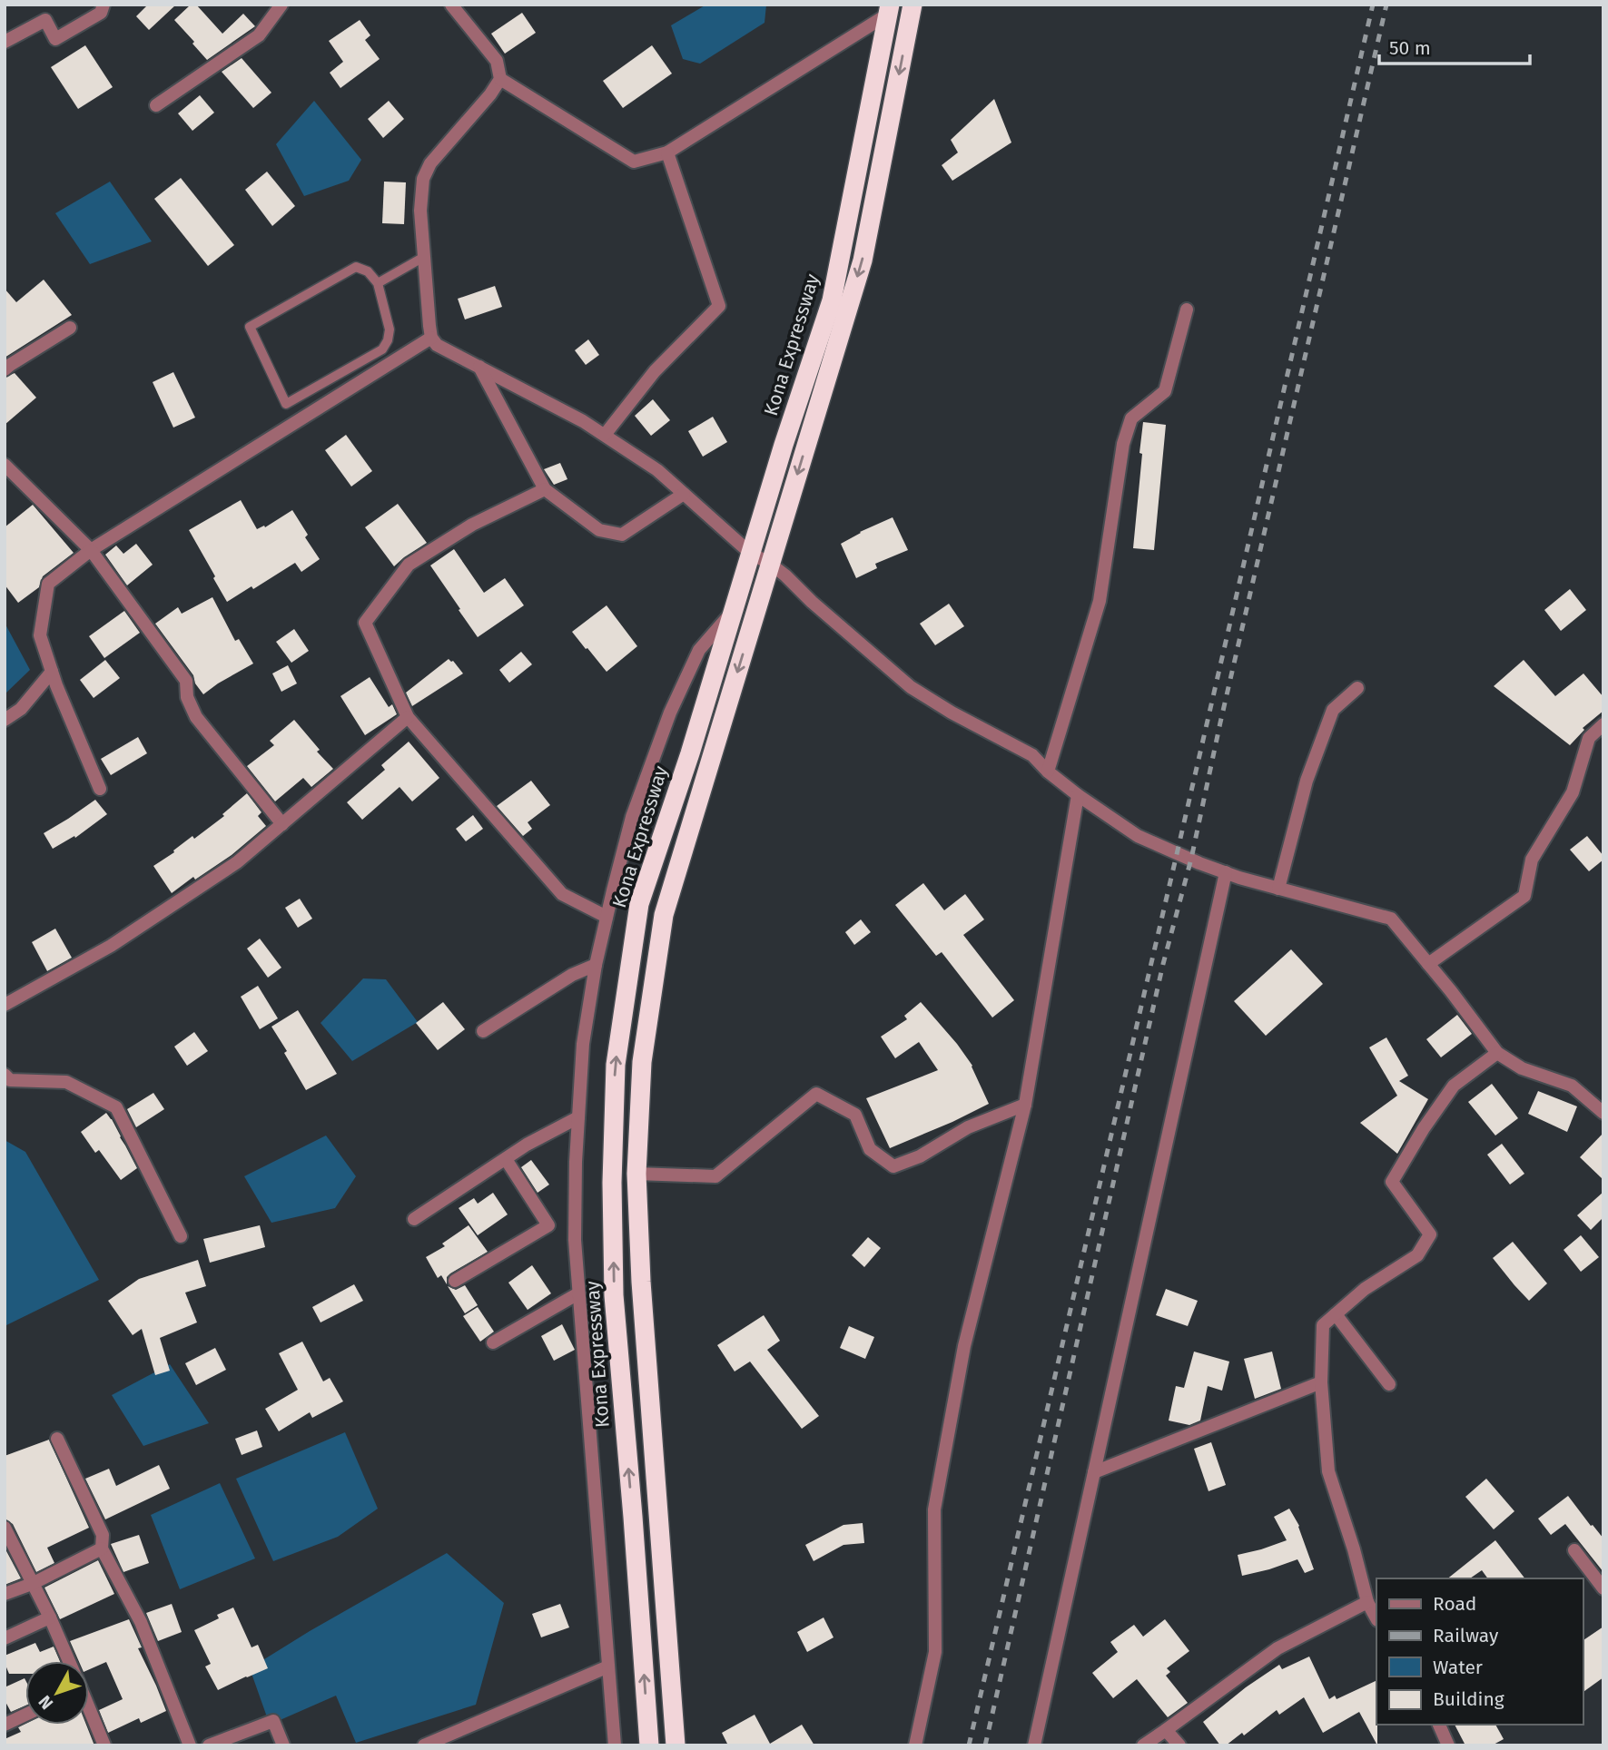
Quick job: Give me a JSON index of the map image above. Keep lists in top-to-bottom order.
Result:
{
  "streets": {
    "highway": ["Kona Expressway"]
  },
  "legend": [
    "Road",
    "Railway",
    "Water",
    "Building"
  ],
  "scale_bar": "50 m",
  "north": "bottom left"
}
